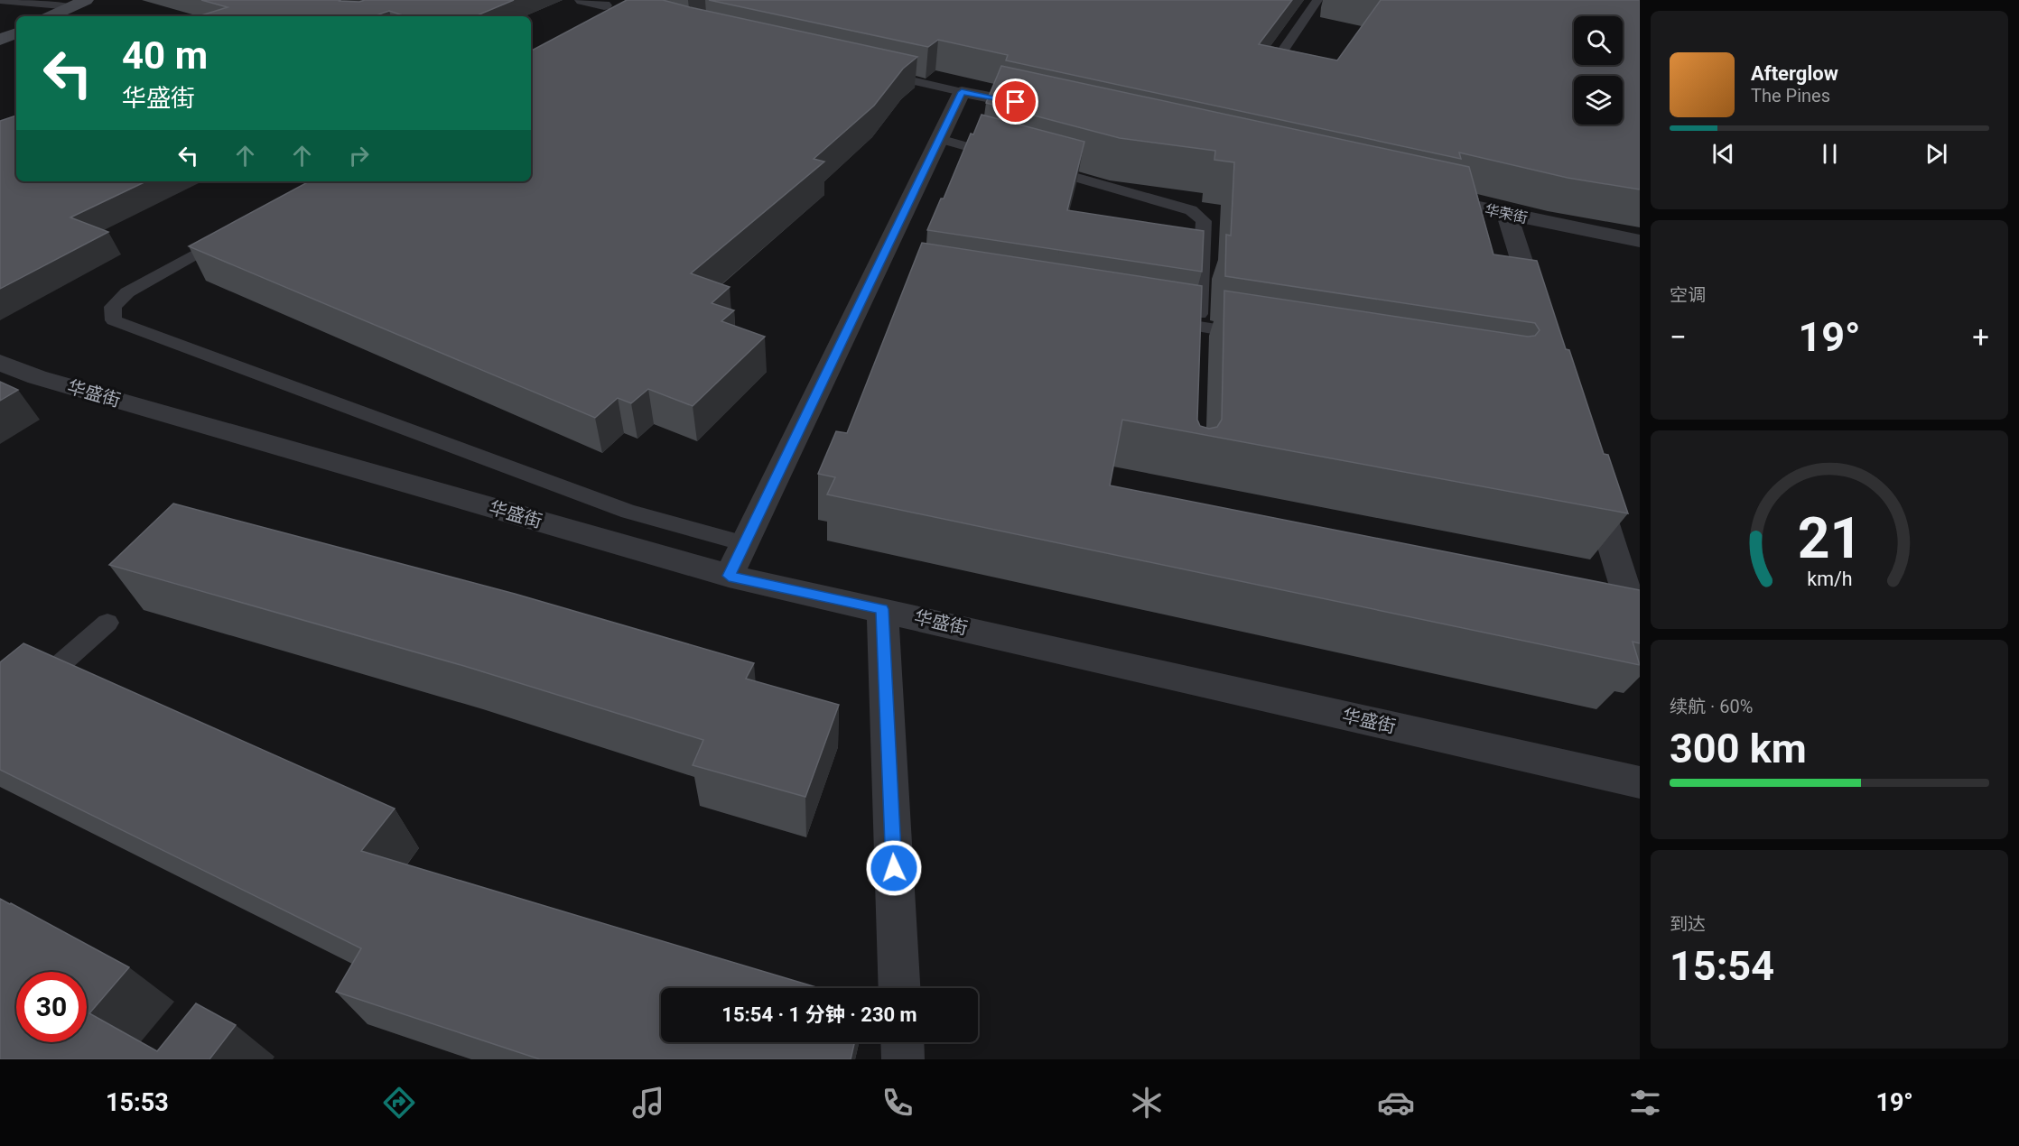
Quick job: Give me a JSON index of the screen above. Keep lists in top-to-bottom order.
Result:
{
  "streets": {
    "street": ["华荣街", "华盛街"]
  },
  "page": {
    "turn": ["40 m", "华盛街"],
    "song": ["Afterglow", "The Pines"],
    "tile": [
      "空调",
      ["续航 · 60%", "300 km"],
      ["到达", "15:54"]
    ],
    "heat": ["−", "19°", "+"],
    "limit": "30",
    "trip": "15:54 · 1 分钟 · 230 m",
    "tabs": ["15:53", "19°"],
    "gauge": ["21", "km/h"]
  }
}
